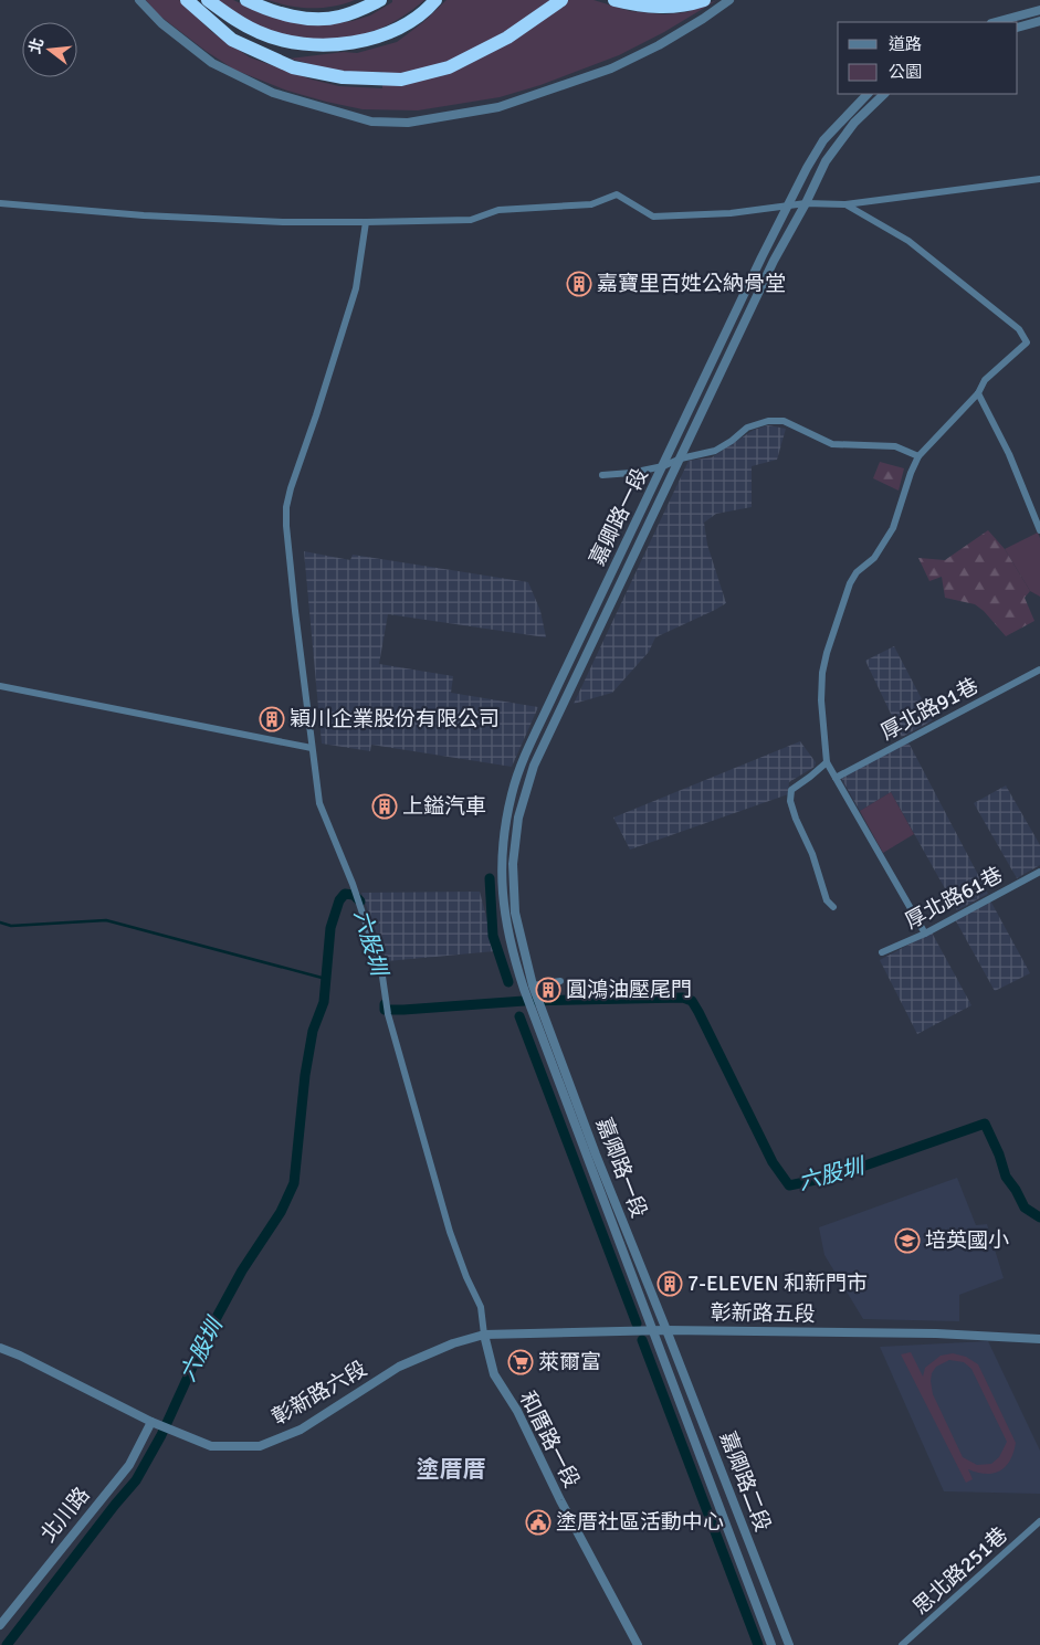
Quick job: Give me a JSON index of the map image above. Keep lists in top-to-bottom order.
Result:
{
  "streets": {
    "street": [
      "嘉卿路一段",
      "厚北路91巷",
      "厚北路61巷",
      "彰新路五段",
      "彰新路六段",
      "和厝路一段",
      "嘉卿路二段",
      "北川路",
      "思北路251巷"
    ]
  },
  "crossings": [
    ["嘉卿路一段", "彰新路五段"],
    ["嘉卿路一段", "嘉卿路二段"],
    ["彰新路五段", "彰新路六段"],
    ["彰新路五段", "和厝路一段"],
    ["彰新路五段", "嘉卿路二段"],
    ["彰新路六段", "和厝路一段"],
    ["彰新路六段", "北川路"]
  ],
  "districts": ["塗厝厝"],
  "water": ["六股圳"],
  "places": {
    "building": [
      "嘉寶里百姓公納骨堂",
      "穎川企業股份有限公司",
      "上鎰汽車",
      "圓鴻油壓尾門",
      "7-ELEVEN 和新門市"
    ],
    "school or university": ["培英國小"],
    "supermarket": ["萊爾富"],
    "public building": ["塗厝社區活動中心"]
  },
  "legend": ["道路", "公園"],
  "north": "left"
}
